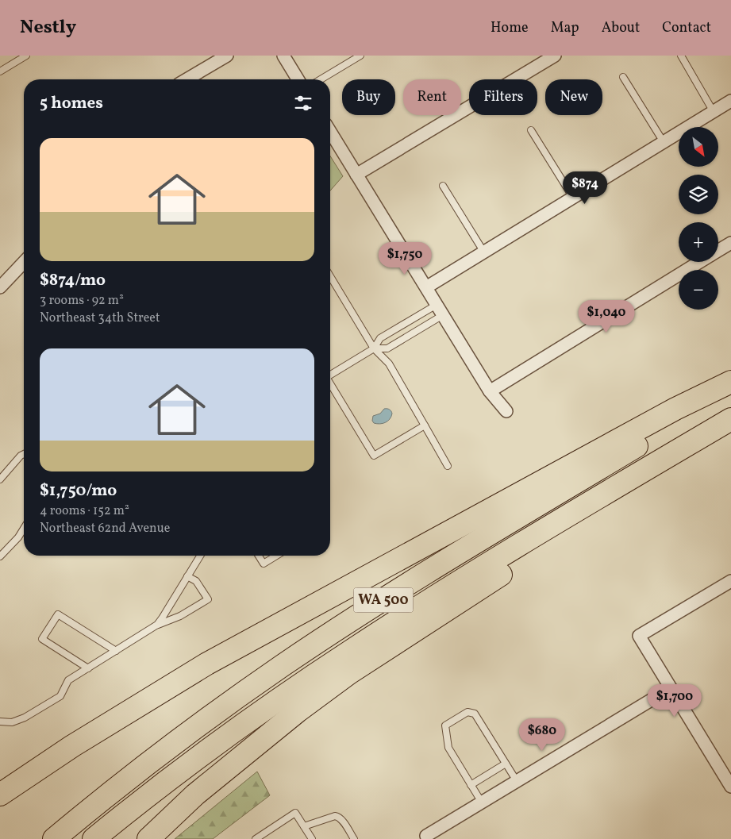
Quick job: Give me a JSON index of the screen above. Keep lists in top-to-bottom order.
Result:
{
  "streets": {
    "highway": ["WA 500"]
  },
  "north": "bottom right",
  "page": {
    "header": "Nestly",
    "nav": [
      "Home",
      "Map",
      "About",
      "Contact"
    ],
    "chip": [
      "Buy",
      "Rent",
      "Filters",
      "New"
    ],
    "heading": "5 homes",
    "map_buttons": ["+", "−"],
    "list": [
      {
        "name": "$874/mo",
        "note": "3 rooms · 92 m² · Northeast 34th Street"
      },
      {
        "name": "$1,750/mo",
        "note": "4 rooms · 152 m² · Northeast 62nd Avenue"
      }
    ],
    "price": [
      "$874",
      "$1,750",
      "$1,040",
      "$1,700",
      "$680"
    ]
  }
}
